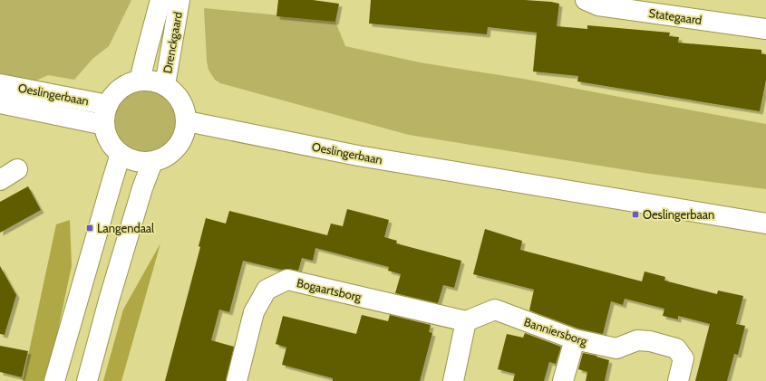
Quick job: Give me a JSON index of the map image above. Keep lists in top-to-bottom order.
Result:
{
  "streets": {
    "street": [
      "Stategaard",
      "Drenckgaard",
      "Oeslingerbaan",
      "Bogaartsborg",
      "Banniersborg"
    ]
  },
  "crossings": [
    ["Drenckgaard", "Oeslingerbaan"],
    ["Bogaartsborg", "Banniersborg"]
  ],
  "places": {
    "transit": ["Oeslingerbaan", "Langendaal"]
  }
}
